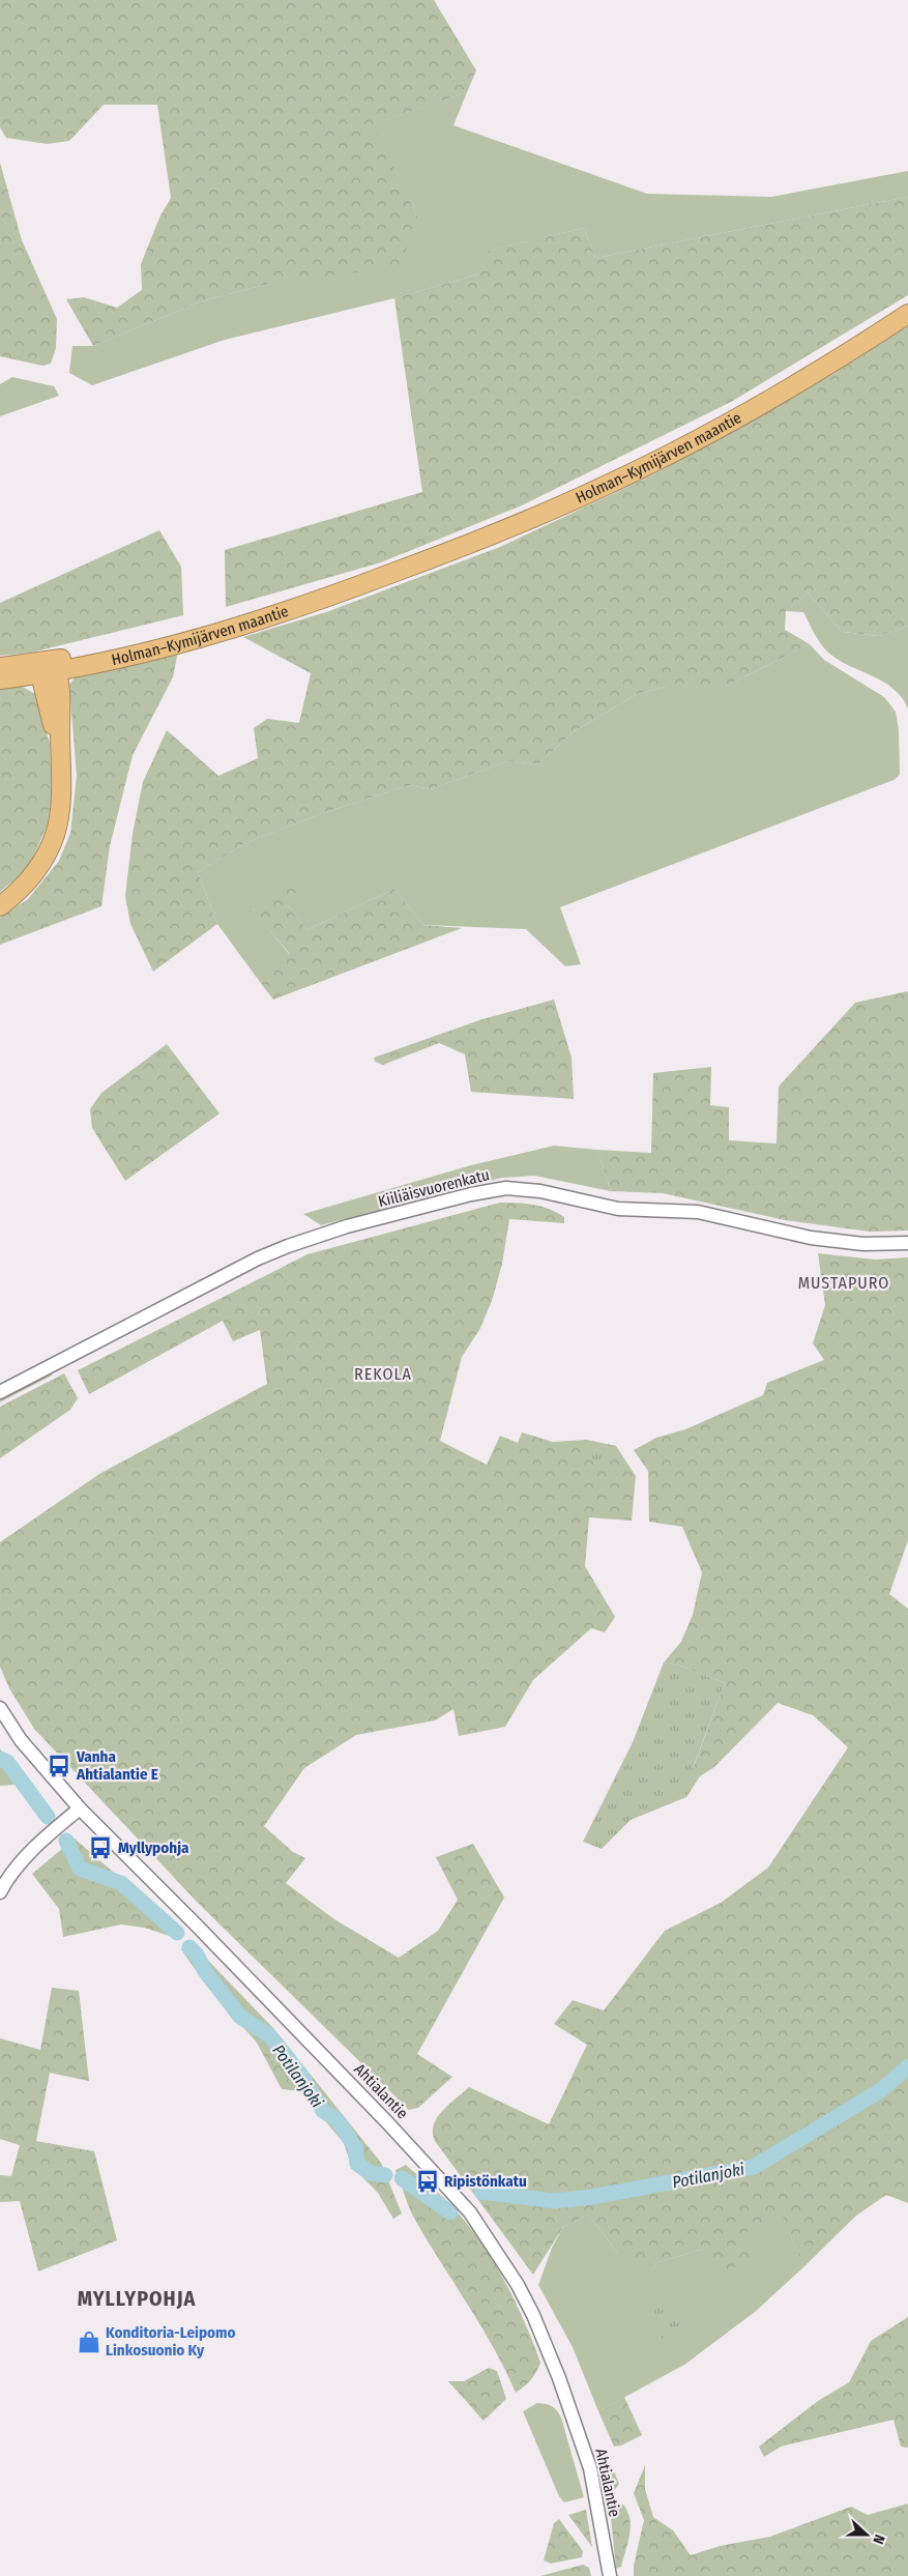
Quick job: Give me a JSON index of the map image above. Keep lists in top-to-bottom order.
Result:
{
  "streets": {
    "highway": ["Holman–Kymijärven maantie"],
    "main road": ["Kiiliäisvuorenkatu", "Ahtialantie"]
  },
  "districts": ["MUSTAPURO", "REKOLA", "MYLLYPOHJA"],
  "water": ["Potilanjoki"],
  "places": {
    "bus stop": ["Vanha Ahtialantie E", "Myllypohja", "Ripistönkatu"],
    "shop": ["Konditoria-Leipomo Linkosuonio Ky"]
  },
  "north": "right"
}
